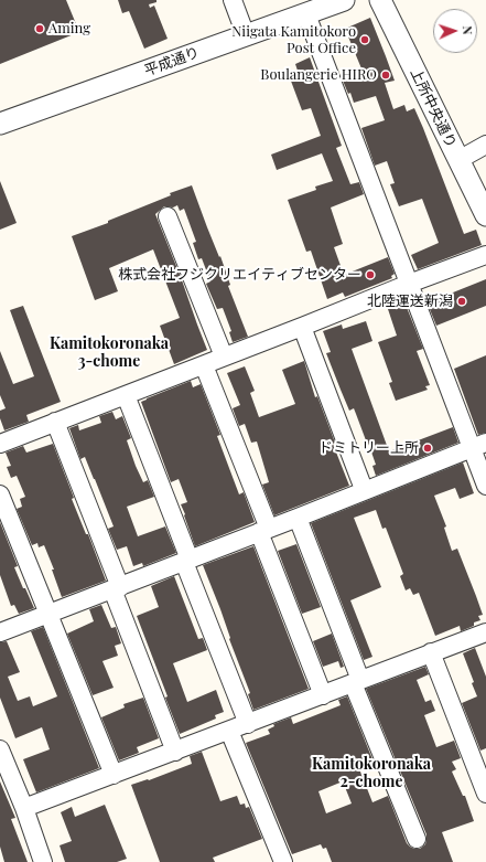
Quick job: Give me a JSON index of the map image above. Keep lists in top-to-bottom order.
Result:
{
  "streets": {
    "street": ["平成通り", "上所中央通り"]
  },
  "districts": ["Kamitokoronaka 3-chome", "Kamitokoronaka 2-chome"],
  "places": [
    "Aming",
    "Niigata Kamitokoro Post Office",
    "Boulangerie HIRO",
    "株式会社フジクリエイティブセンター",
    "北陸運送新潟",
    "ドミトリー上所"
  ],
  "north": "right"
}
